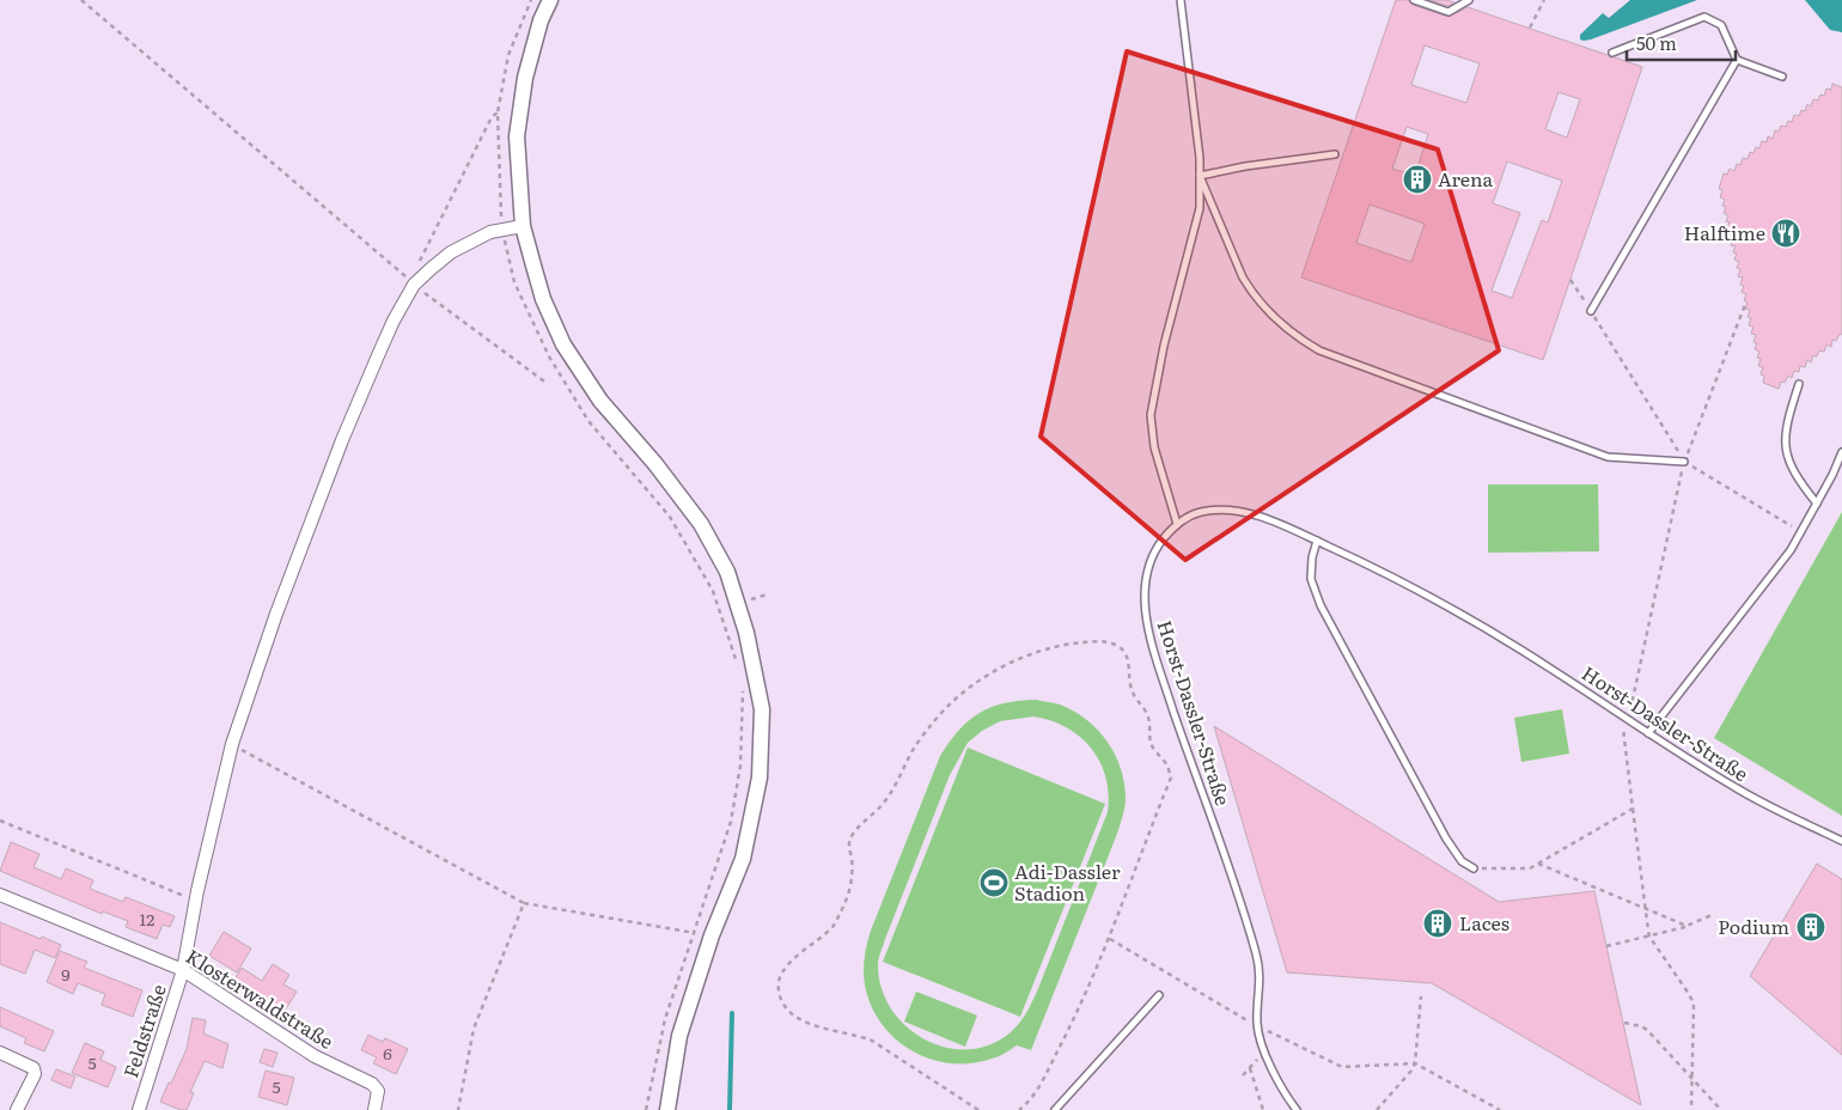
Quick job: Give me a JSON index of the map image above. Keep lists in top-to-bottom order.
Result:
{
  "streets": {
    "street": ["Klosterwaldstraße", "Feldstraße"],
    "lane": ["Horst-Dassler-Straße"]
  },
  "crossings": [
    ["Klosterwaldstraße", "Feldstraße"]
  ],
  "places": {
    "building": ["Arena", "Laces", "Podium"],
    "restaurant": ["Halftime"],
    "sports": ["Adi-Dassler Stadion"]
  },
  "house_numbers": [
    "12",
    "9",
    "6",
    "5",
    "5"
  ],
  "scale_bar": "50 m"
}
